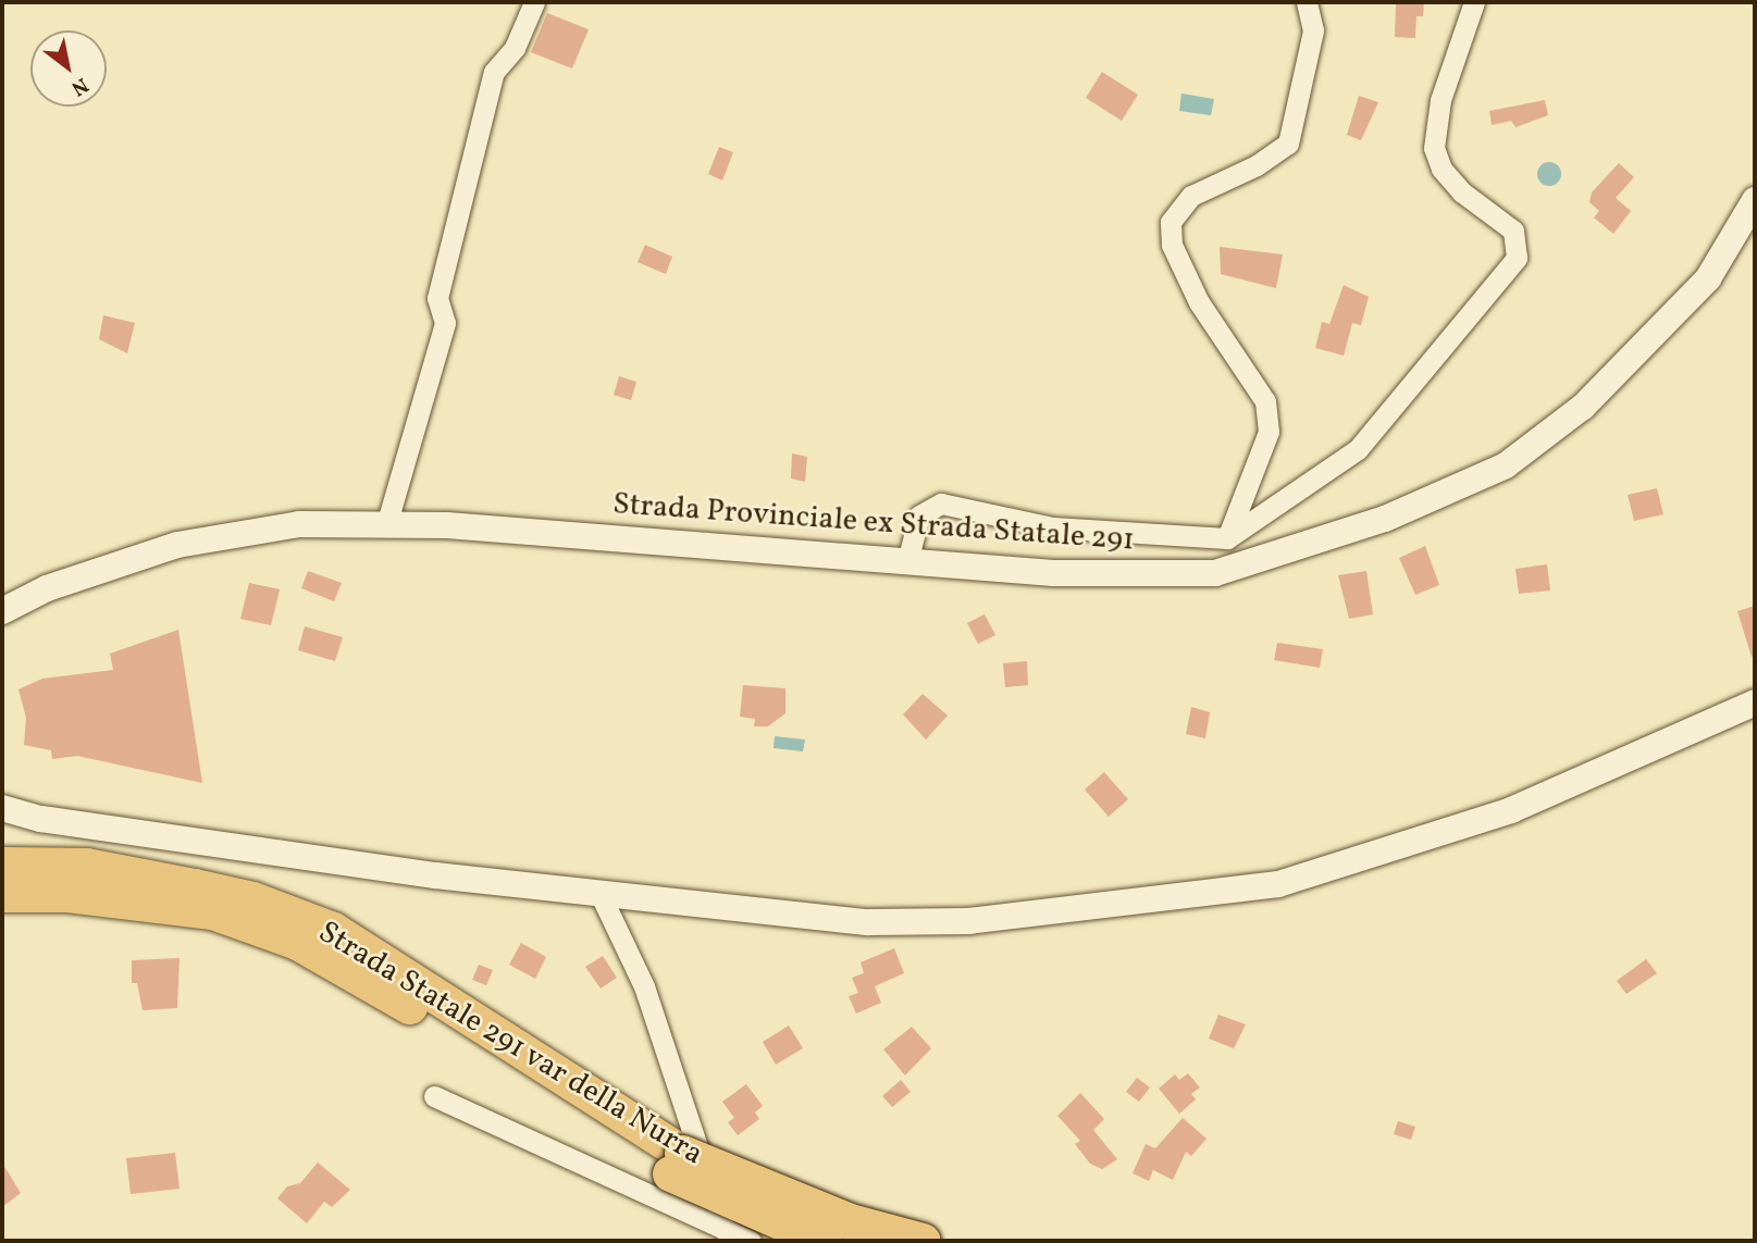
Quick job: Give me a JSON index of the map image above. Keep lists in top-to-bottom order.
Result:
{
  "streets": {
    "highway": ["Strada Statale 291 var della Nurra"],
    "street": ["Strada Provinciale ex Strada Statale 291"]
  },
  "north": "bottom right"
}
